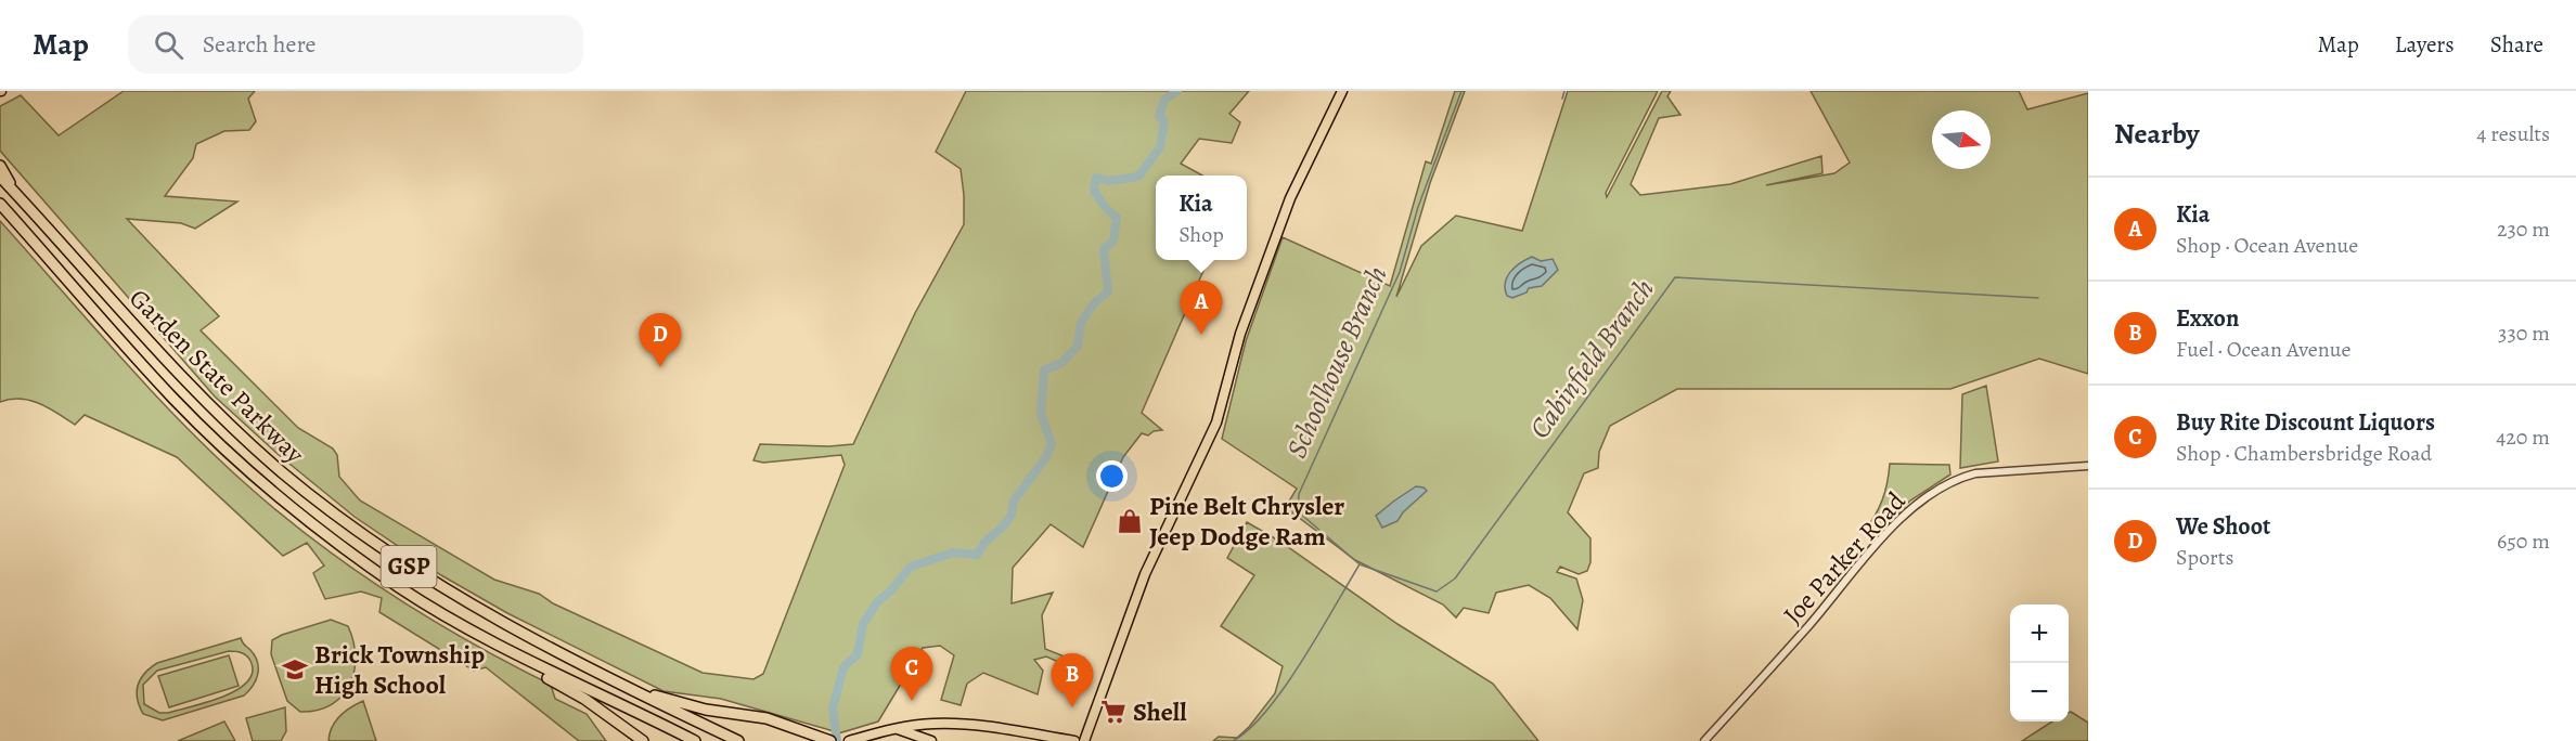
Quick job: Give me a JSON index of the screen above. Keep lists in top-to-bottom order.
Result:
{
  "streets": {
    "highway": ["Garden State Parkway", "GSP"],
    "street": ["Joe Parker Road"]
  },
  "water": ["Cabinfield Branch", "Schoolhouse Branch"],
  "places": {
    "shop": ["Pine Belt Chrysler Jeep Dodge Ram"],
    "school or university": ["Brick Township High School"],
    "supermarket": ["Shell"]
  },
  "north": "right",
  "page": {
    "header": "Map",
    "search": "Search here",
    "nav": ["Map", "Layers", "Share"],
    "heading": ["Nearby", "4 results"],
    "popup": ["Kia", "Shop"],
    "list": [
      {
        "mark": "A",
        "name": "Kia",
        "note": "Shop · Ocean Avenue",
        "value": "230 m"
      },
      {
        "mark": "B",
        "name": "Exxon",
        "note": "Fuel · Ocean Avenue",
        "value": "330 m"
      },
      {
        "mark": "C",
        "name": "Buy Rite Discount Liquors",
        "note": "Shop · Chambersbridge Road",
        "value": "420 m"
      },
      {
        "mark": "D",
        "name": "We Shoot",
        "note": "Sports",
        "value": "650 m"
      }
    ],
    "pins": [
      "A",
      "D",
      "C",
      "B"
    ],
    "map_buttons": ["+", "−"]
  }
}
